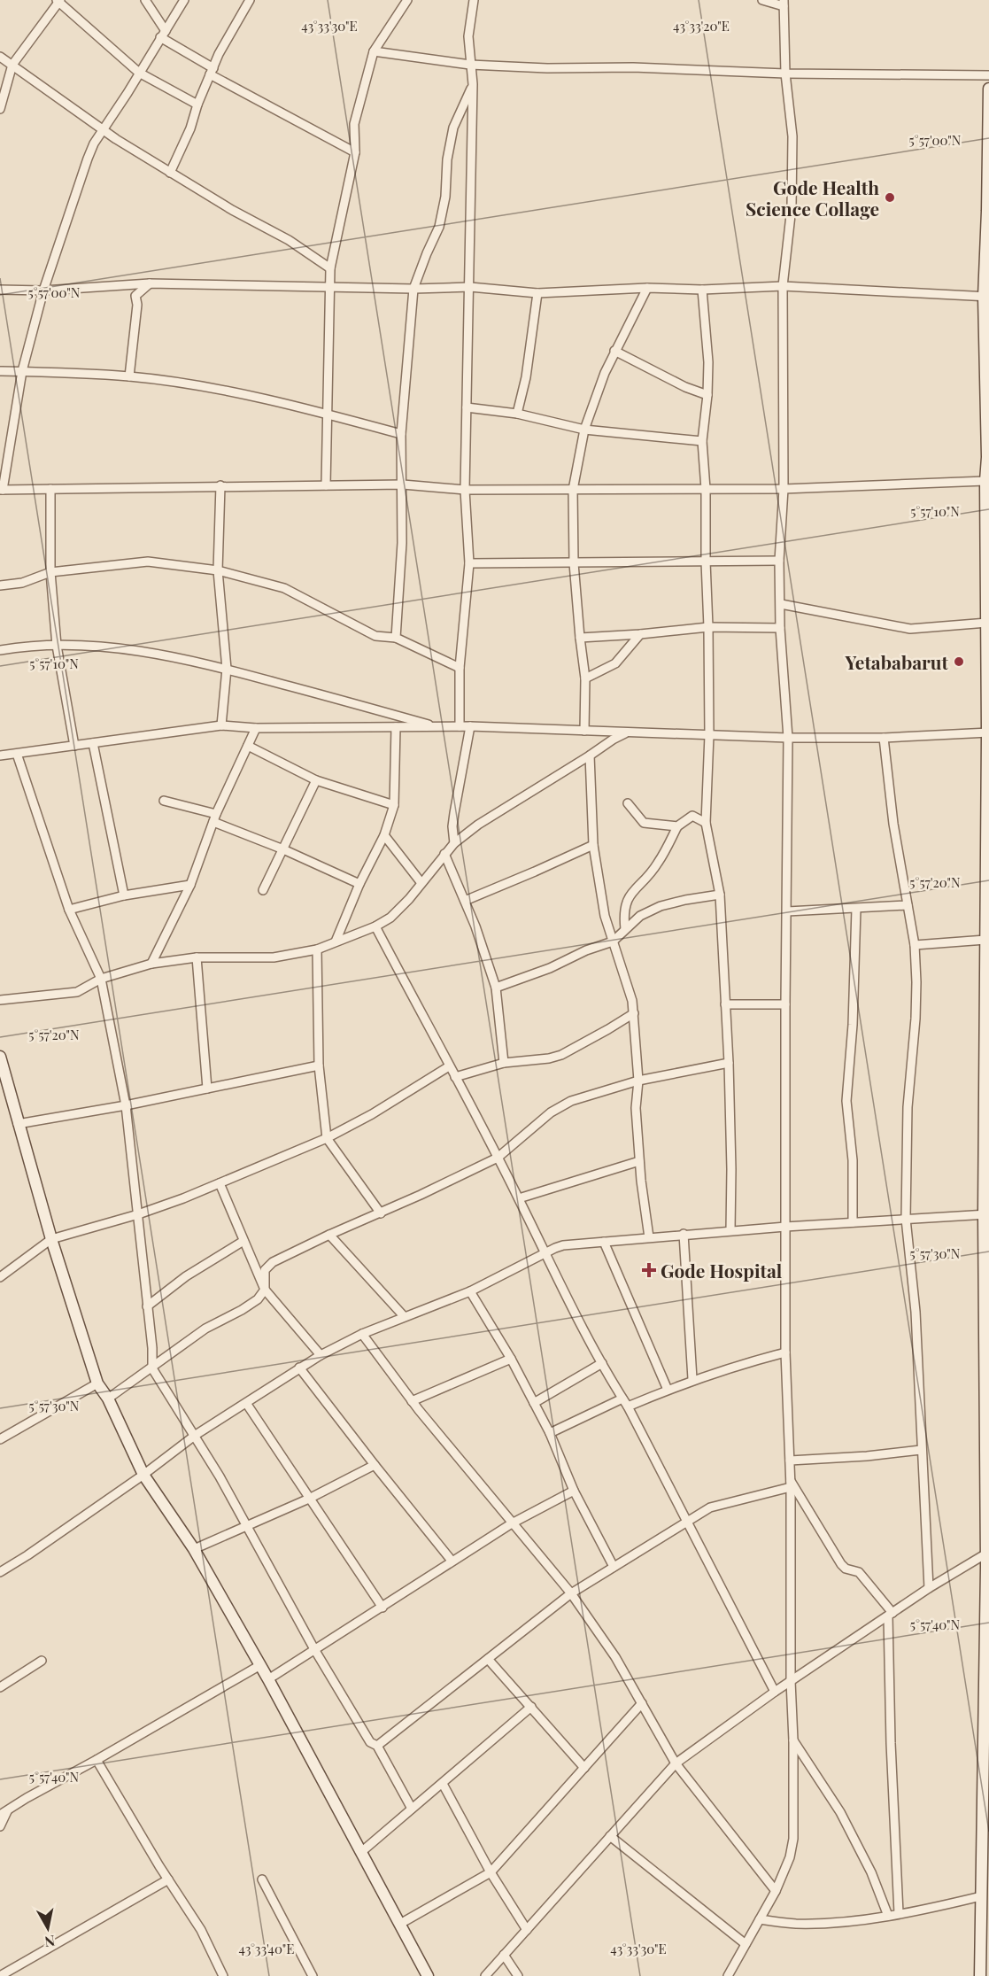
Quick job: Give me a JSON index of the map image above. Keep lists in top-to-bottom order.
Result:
{
  "places": {
    "other": ["Gode Health Science Collage", "Yetababarut"],
    "health": ["Gode Hospital"]
  },
  "north": "bottom",
  "coordinates": [
    "43°33'20\"E",
    "43°33'30\"E",
    "5°57'00\"N",
    "5°57'10\"N",
    "5°57'20\"N",
    "5°57'30\"N",
    "5°57'40\"N",
    "43°33'40\"E"
  ]
}
